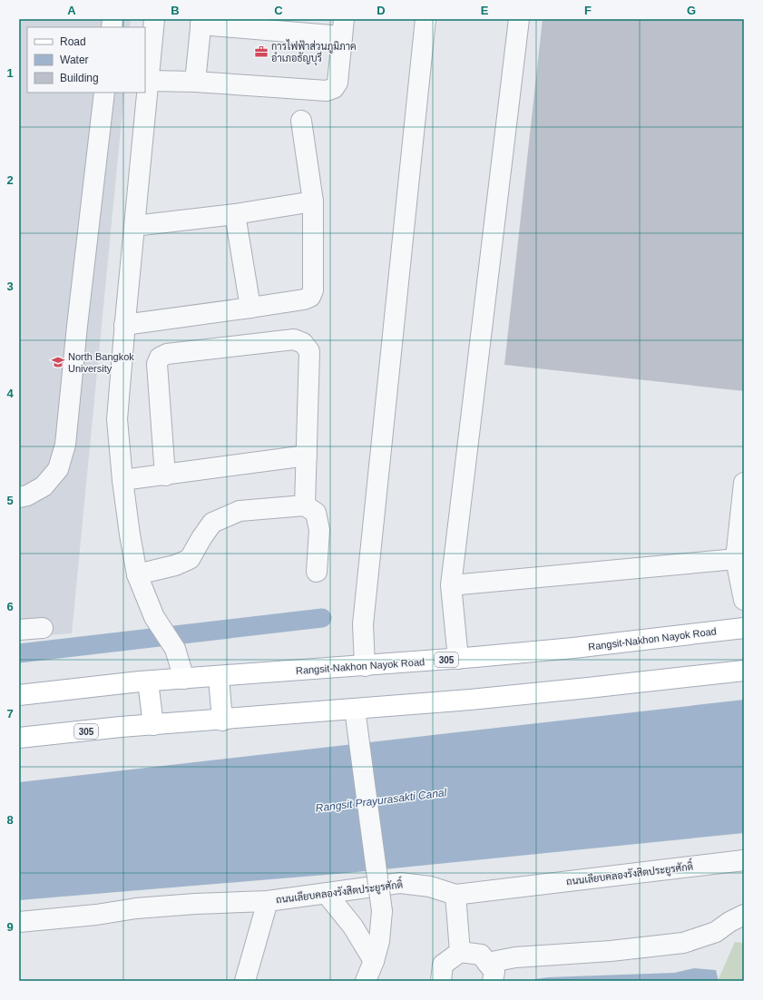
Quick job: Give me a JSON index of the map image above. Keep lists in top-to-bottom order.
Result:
{
  "streets": {
    "main road": ["Rangsit-Nakhon Nayok Road", "305"],
    "street": ["ถนนเลียบคลองรังสิตประยูรศักดิ์"]
  },
  "water": ["Rangsit Prayurasakti Canal"],
  "places": {
    "office": ["การไฟฟ้าส่วนภูมิภาค อำเภอธัญบุรี"],
    "school or university": ["North Bangkok University"]
  },
  "legend": ["Road", "Water", "Building"],
  "grid": {
    "columns": [
      "A",
      "B",
      "C",
      "D",
      "E",
      "F",
      "G"
    ],
    "rows": [
      "1",
      "2",
      "3",
      "4",
      "5",
      "6",
      "7",
      "8",
      "9"
    ]
  }
}
